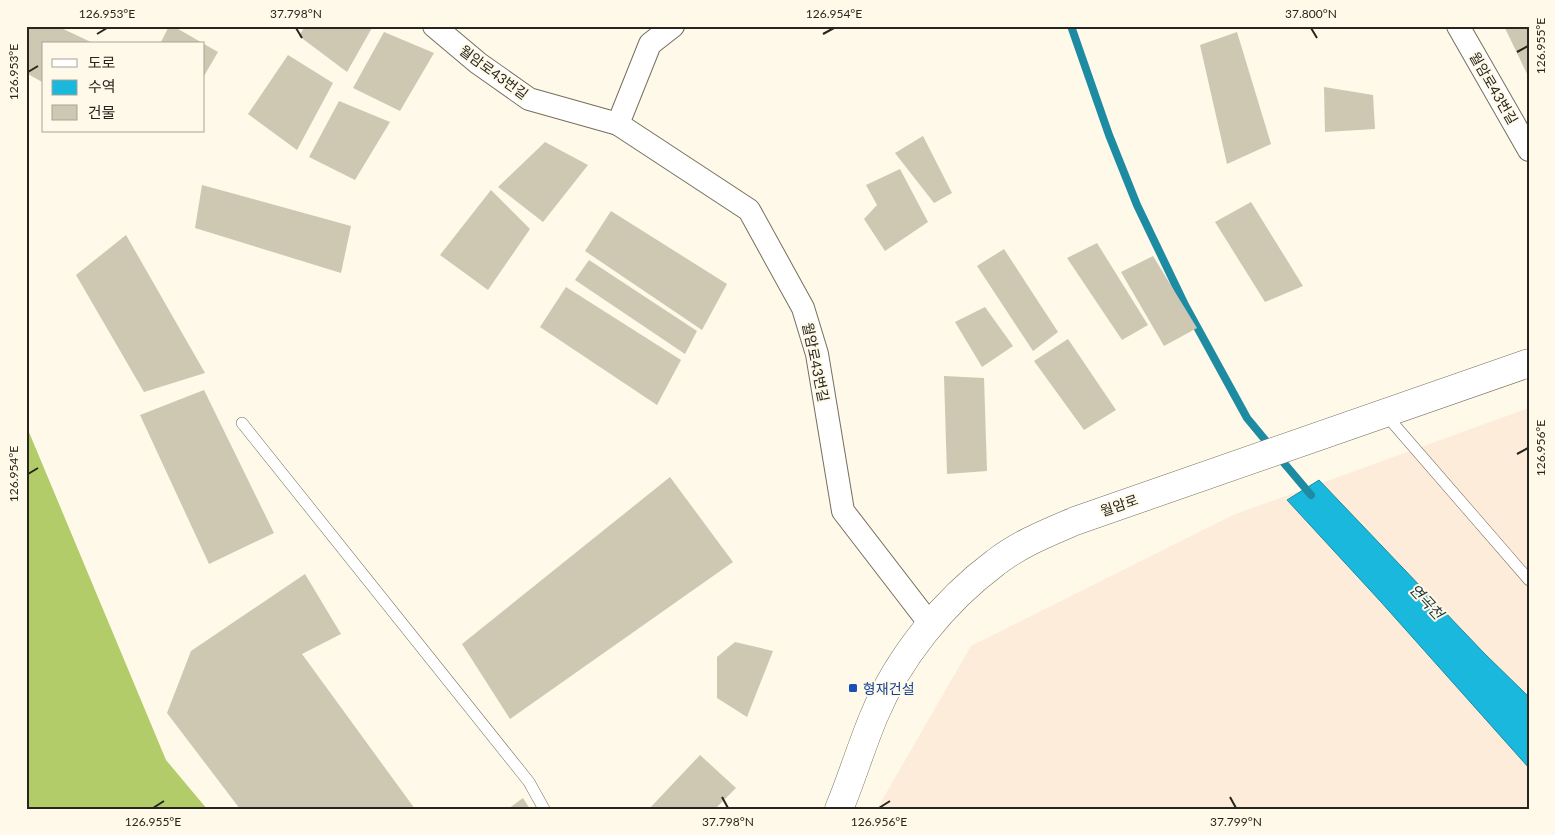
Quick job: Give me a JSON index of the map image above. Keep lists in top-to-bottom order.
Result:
{
  "streets": {
    "street": ["월암로43번길", "월암로"]
  },
  "crossings": [
    ["월암로43번길", "월암로"]
  ],
  "water": ["연곡천"],
  "places": {
    "transit": ["형재건설"]
  },
  "legend": ["도로", "수역", "건물"],
  "coordinates": [
    "126.953°E",
    "37.798°N",
    "126.954°E",
    "37.800°N",
    "126.955°E",
    "126.956°E",
    "37.799°N"
  ]
}
